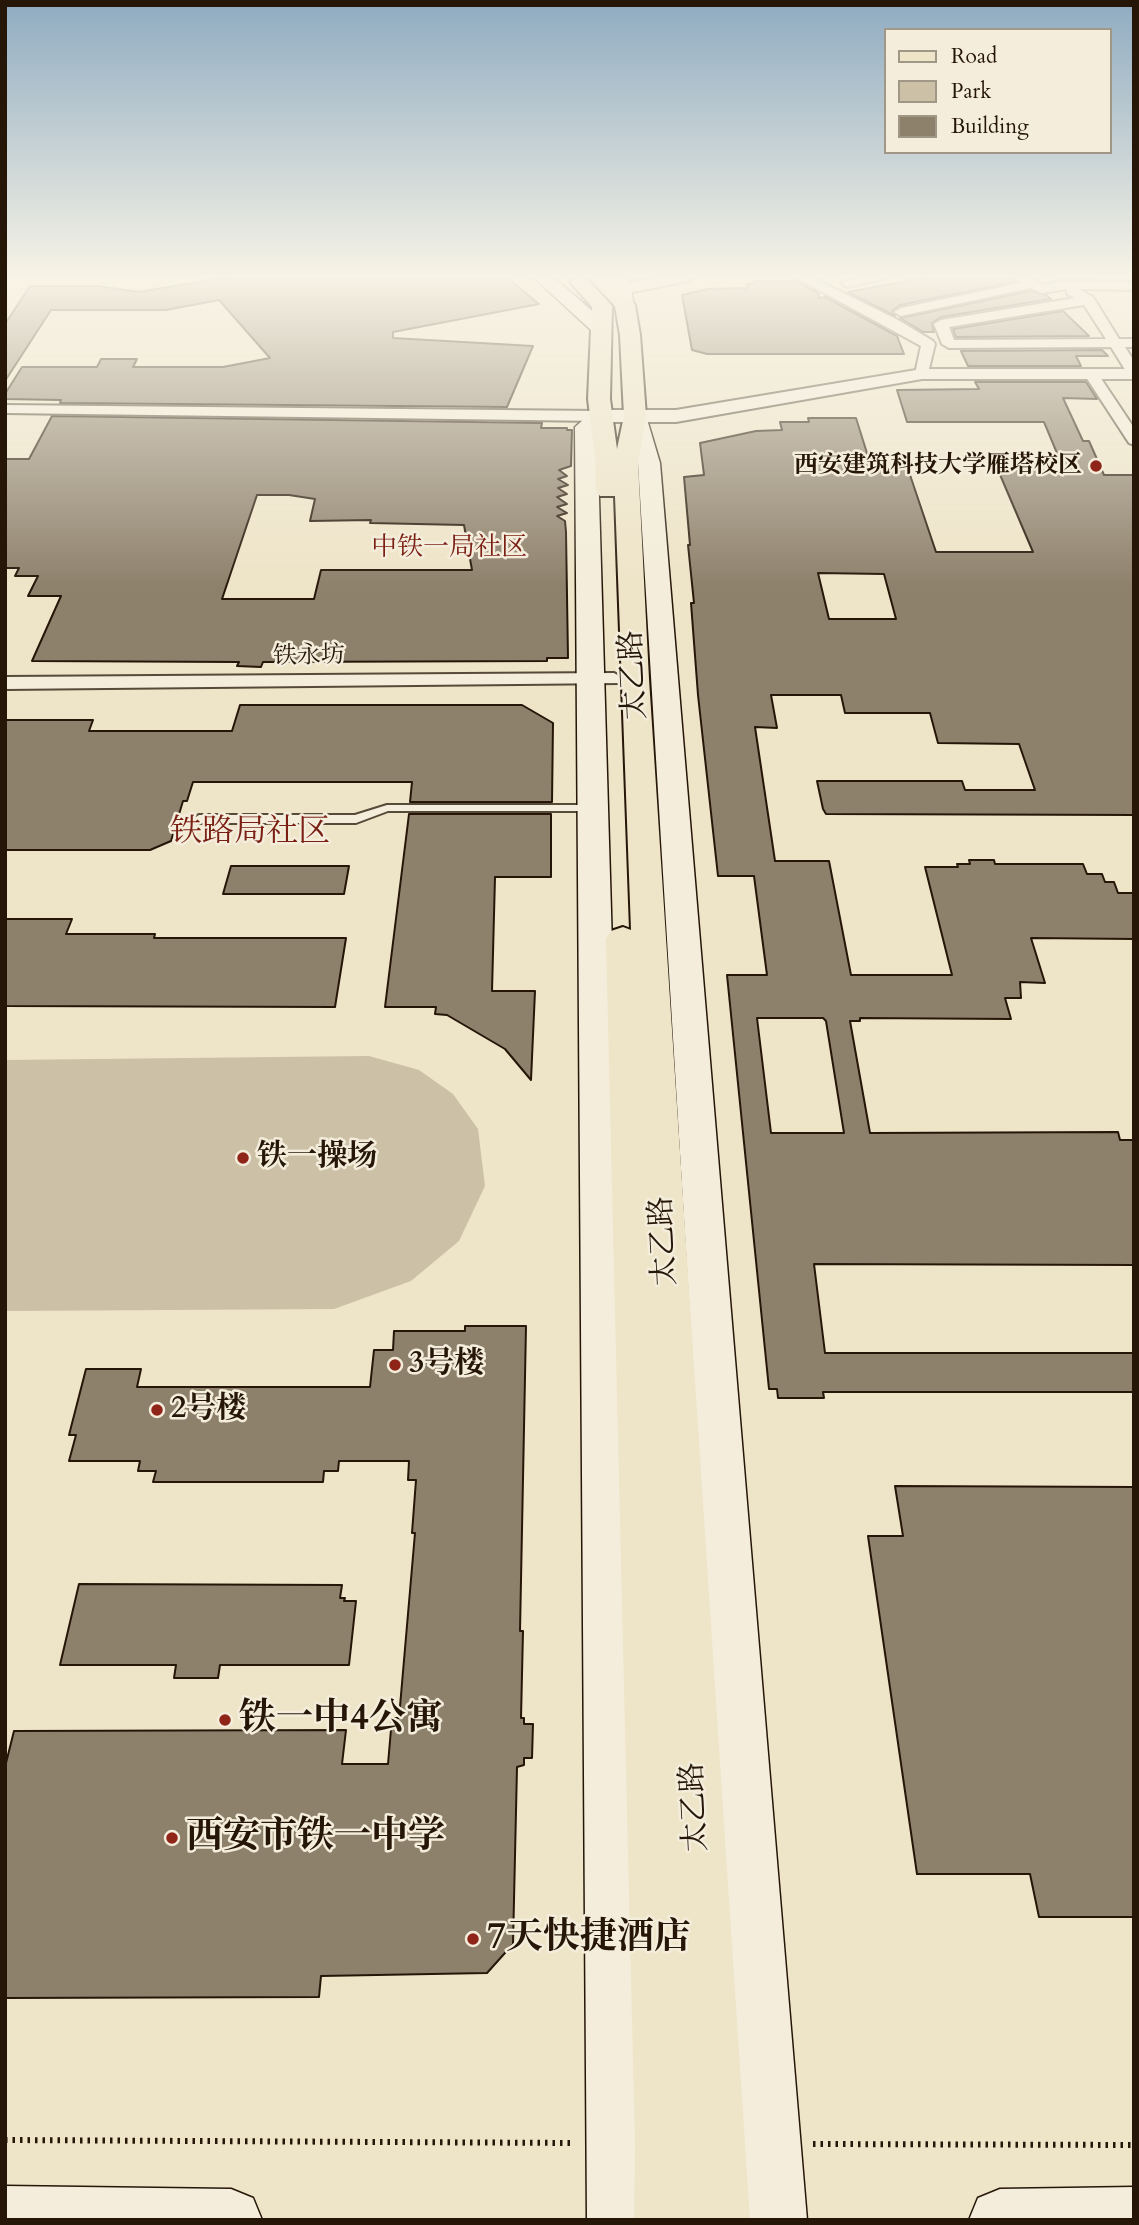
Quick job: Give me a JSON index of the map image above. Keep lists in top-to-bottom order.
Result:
{
  "streets": {
    "main road": ["太乙路"],
    "street": ["铁永坊"]
  },
  "crossings": [
    ["铁永坊", "太乙路"]
  ],
  "districts": ["中铁一局社区", "铁路局社区"],
  "places": [
    "西安建筑科技大学雁塔校区",
    "铁一操场",
    "3号楼",
    "2号楼",
    "铁一中4公寓",
    "西安市铁一中学",
    "7天快捷酒店"
  ],
  "legend": ["Road", "Park", "Building"]
}
